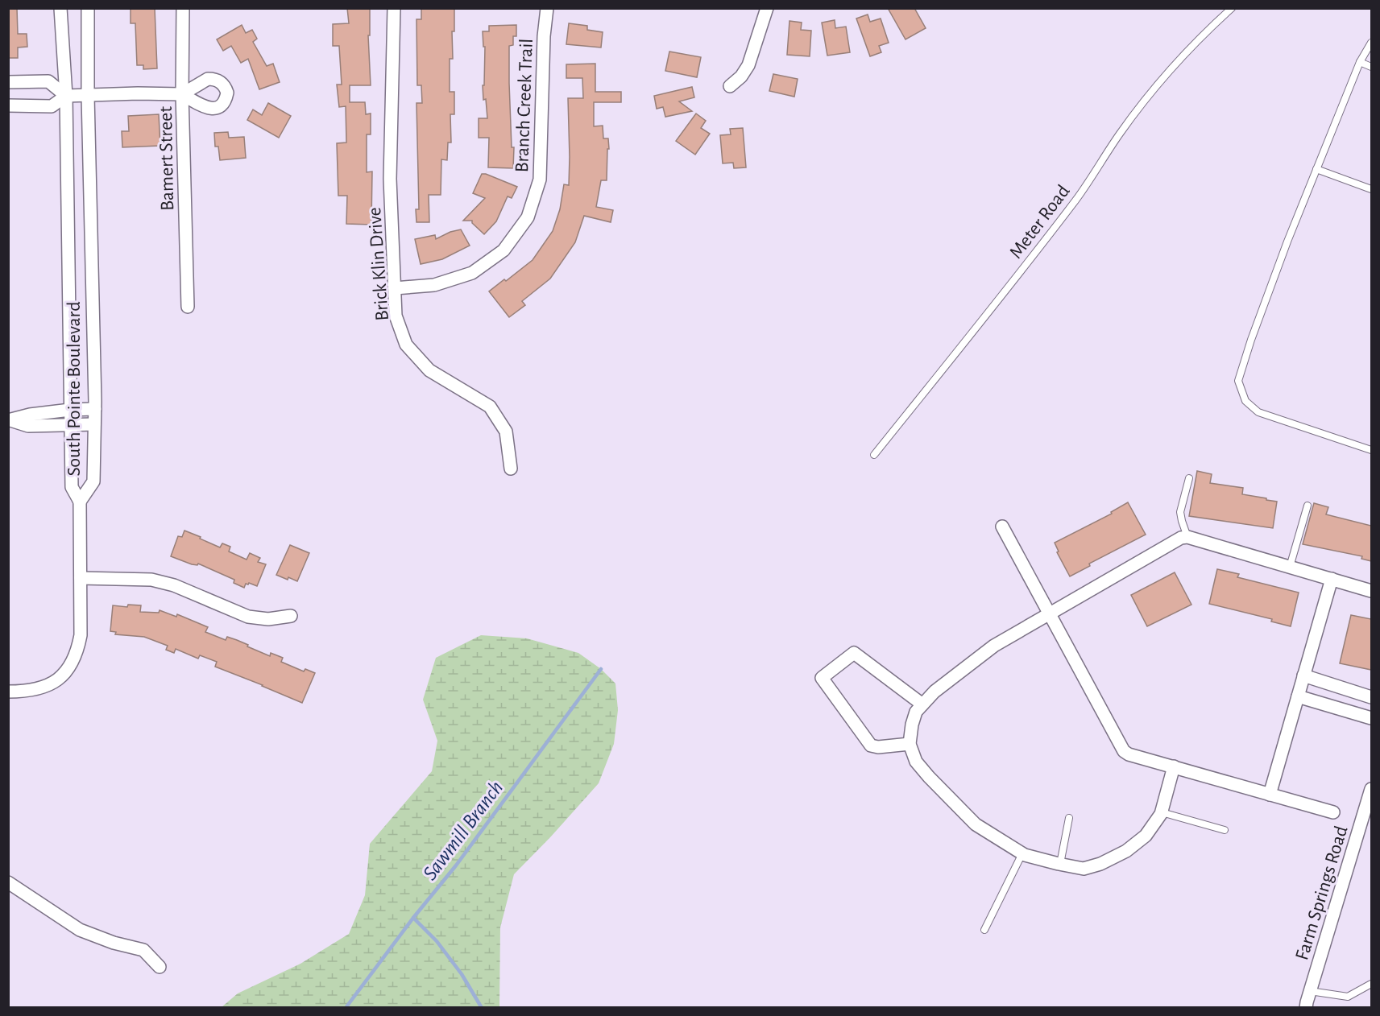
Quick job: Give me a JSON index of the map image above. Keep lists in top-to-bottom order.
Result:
{
  "streets": {
    "street": [
      "Branch Creek Trail",
      "Bamert Street",
      "Brick Klin Drive",
      "South Pointe Boulevard",
      "Farm Springs Road"
    ],
    "lane": ["Meter Road"]
  },
  "crossings": [
    ["Branch Creek Trail", "Brick Klin Drive"]
  ],
  "water": ["Sawmill Branch"]
}
